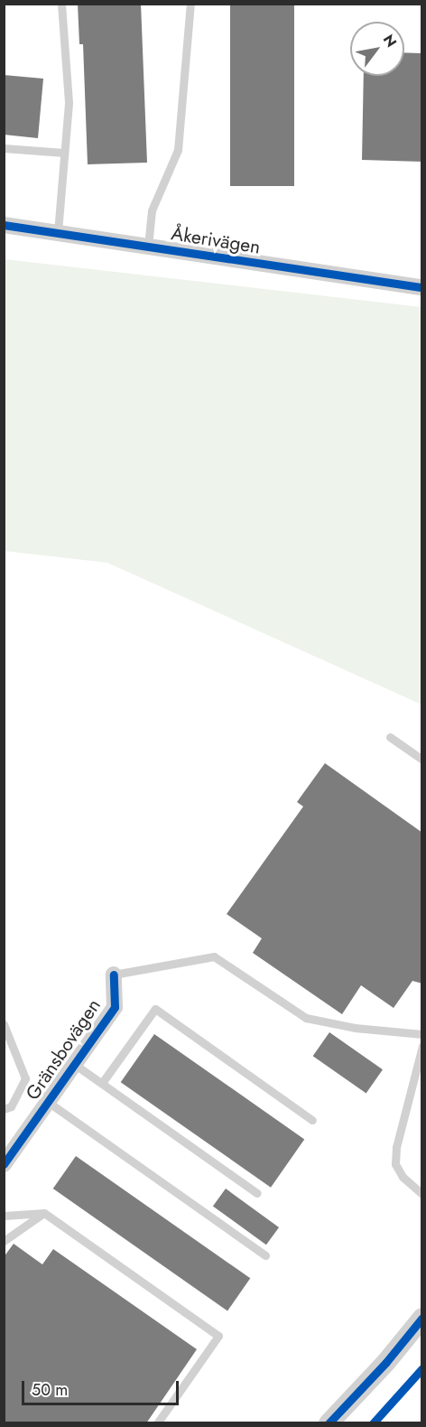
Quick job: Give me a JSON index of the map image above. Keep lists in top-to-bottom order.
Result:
{
  "streets": {
    "street": ["Åkerivägen", "Gränsbovägen"]
  },
  "scale_bar": "50 m",
  "north": "top right"
}
